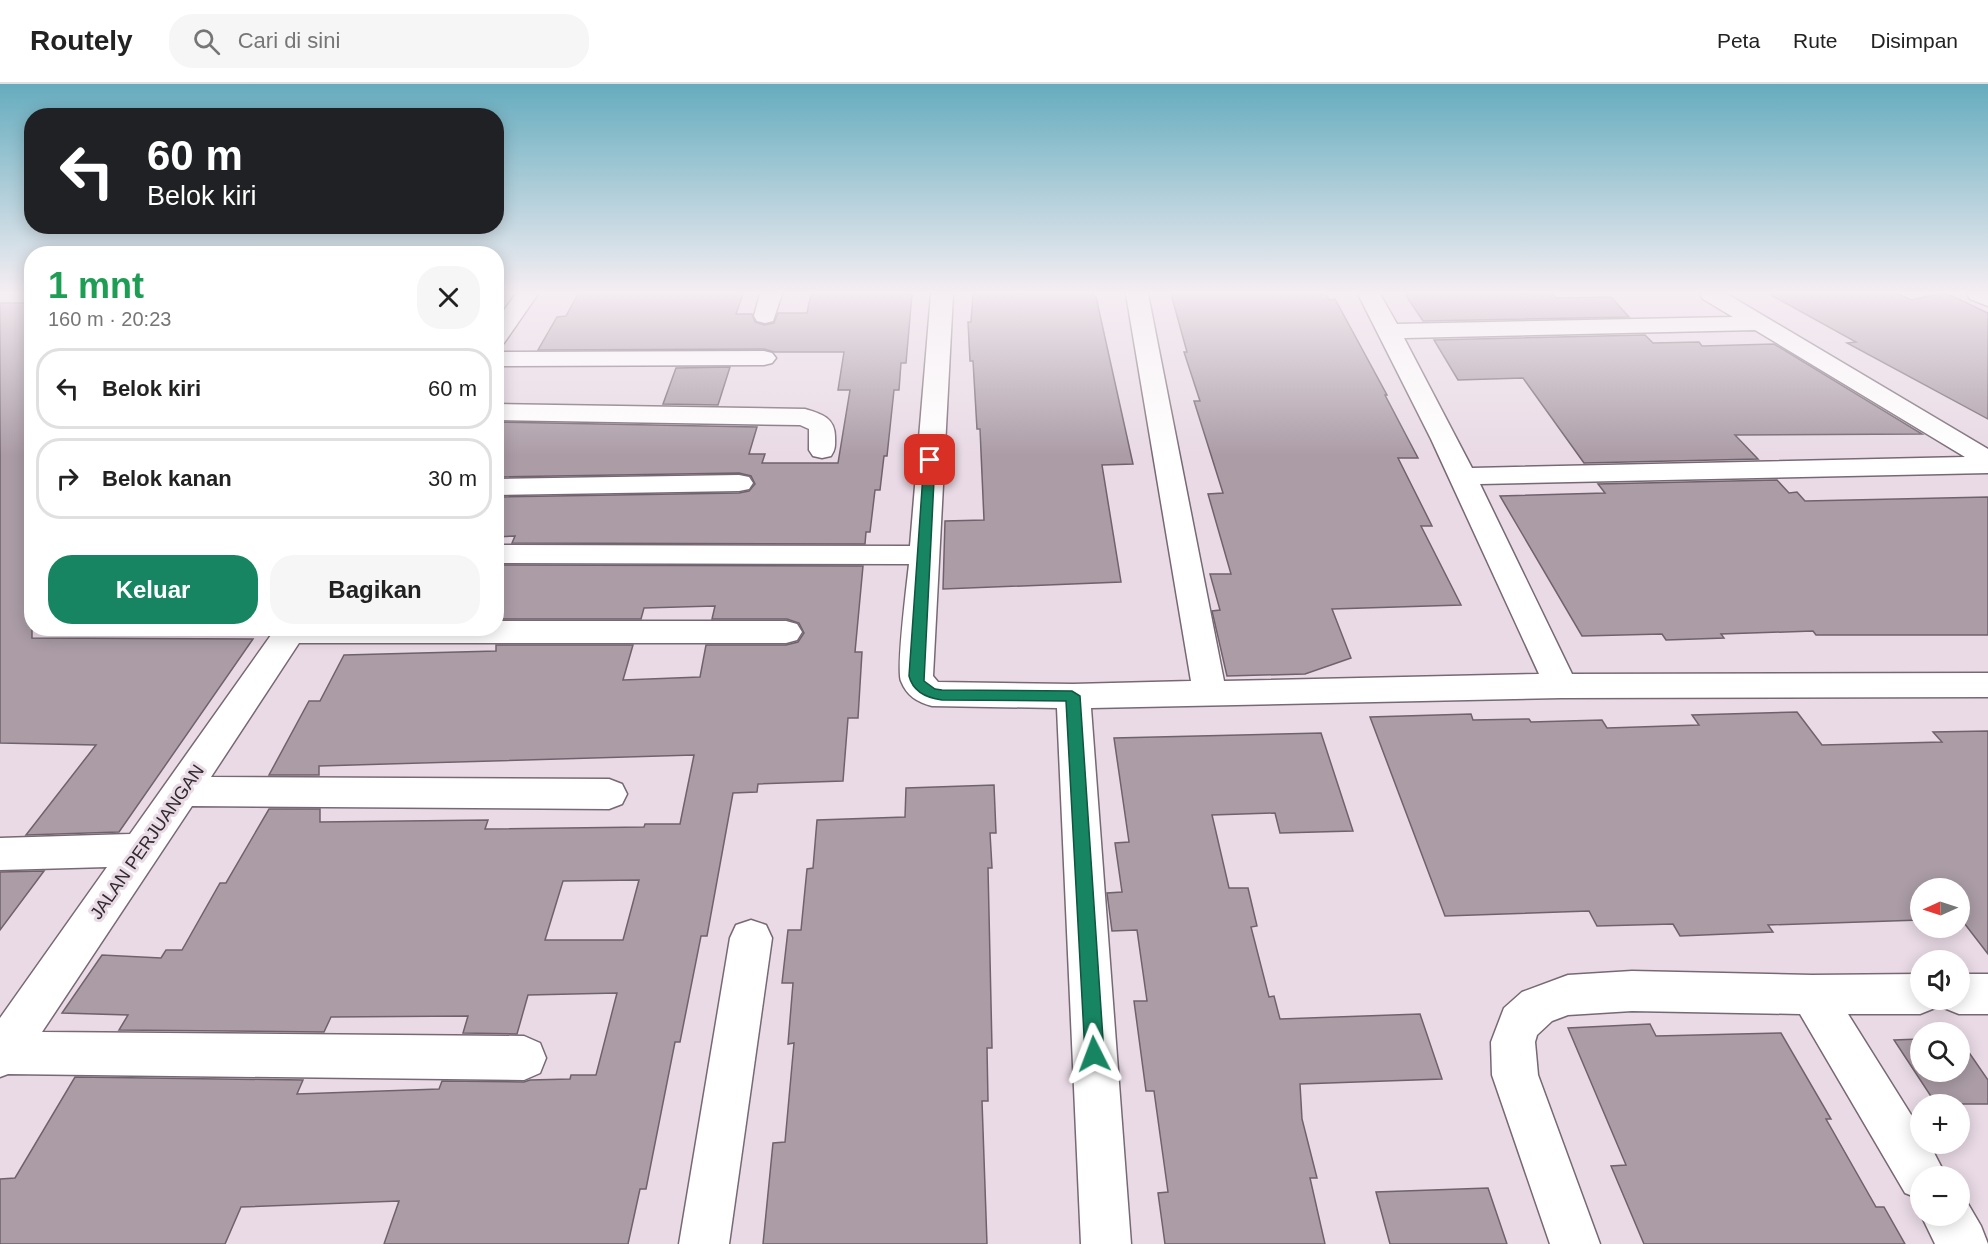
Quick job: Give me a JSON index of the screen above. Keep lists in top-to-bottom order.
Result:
{
  "streets": {
    "street": ["JALAN PERJUANGAN"]
  },
  "north": "left",
  "page": {
    "header": "Routely",
    "search": "Cari di sini",
    "nav": ["Peta", "Rute", "Disimpan"],
    "turn": ["60 m", "Belok kiri"],
    "heading": ["1 mnt", "160 m · 20:23"],
    "list": [
      {
        "name": "Belok kiri",
        "value": "60 m"
      },
      {
        "name": "Belok kanan",
        "value": "30 m"
      }
    ],
    "buttons": ["Keluar", "Bagikan"],
    "map_buttons": ["+", "−"]
  }
}
